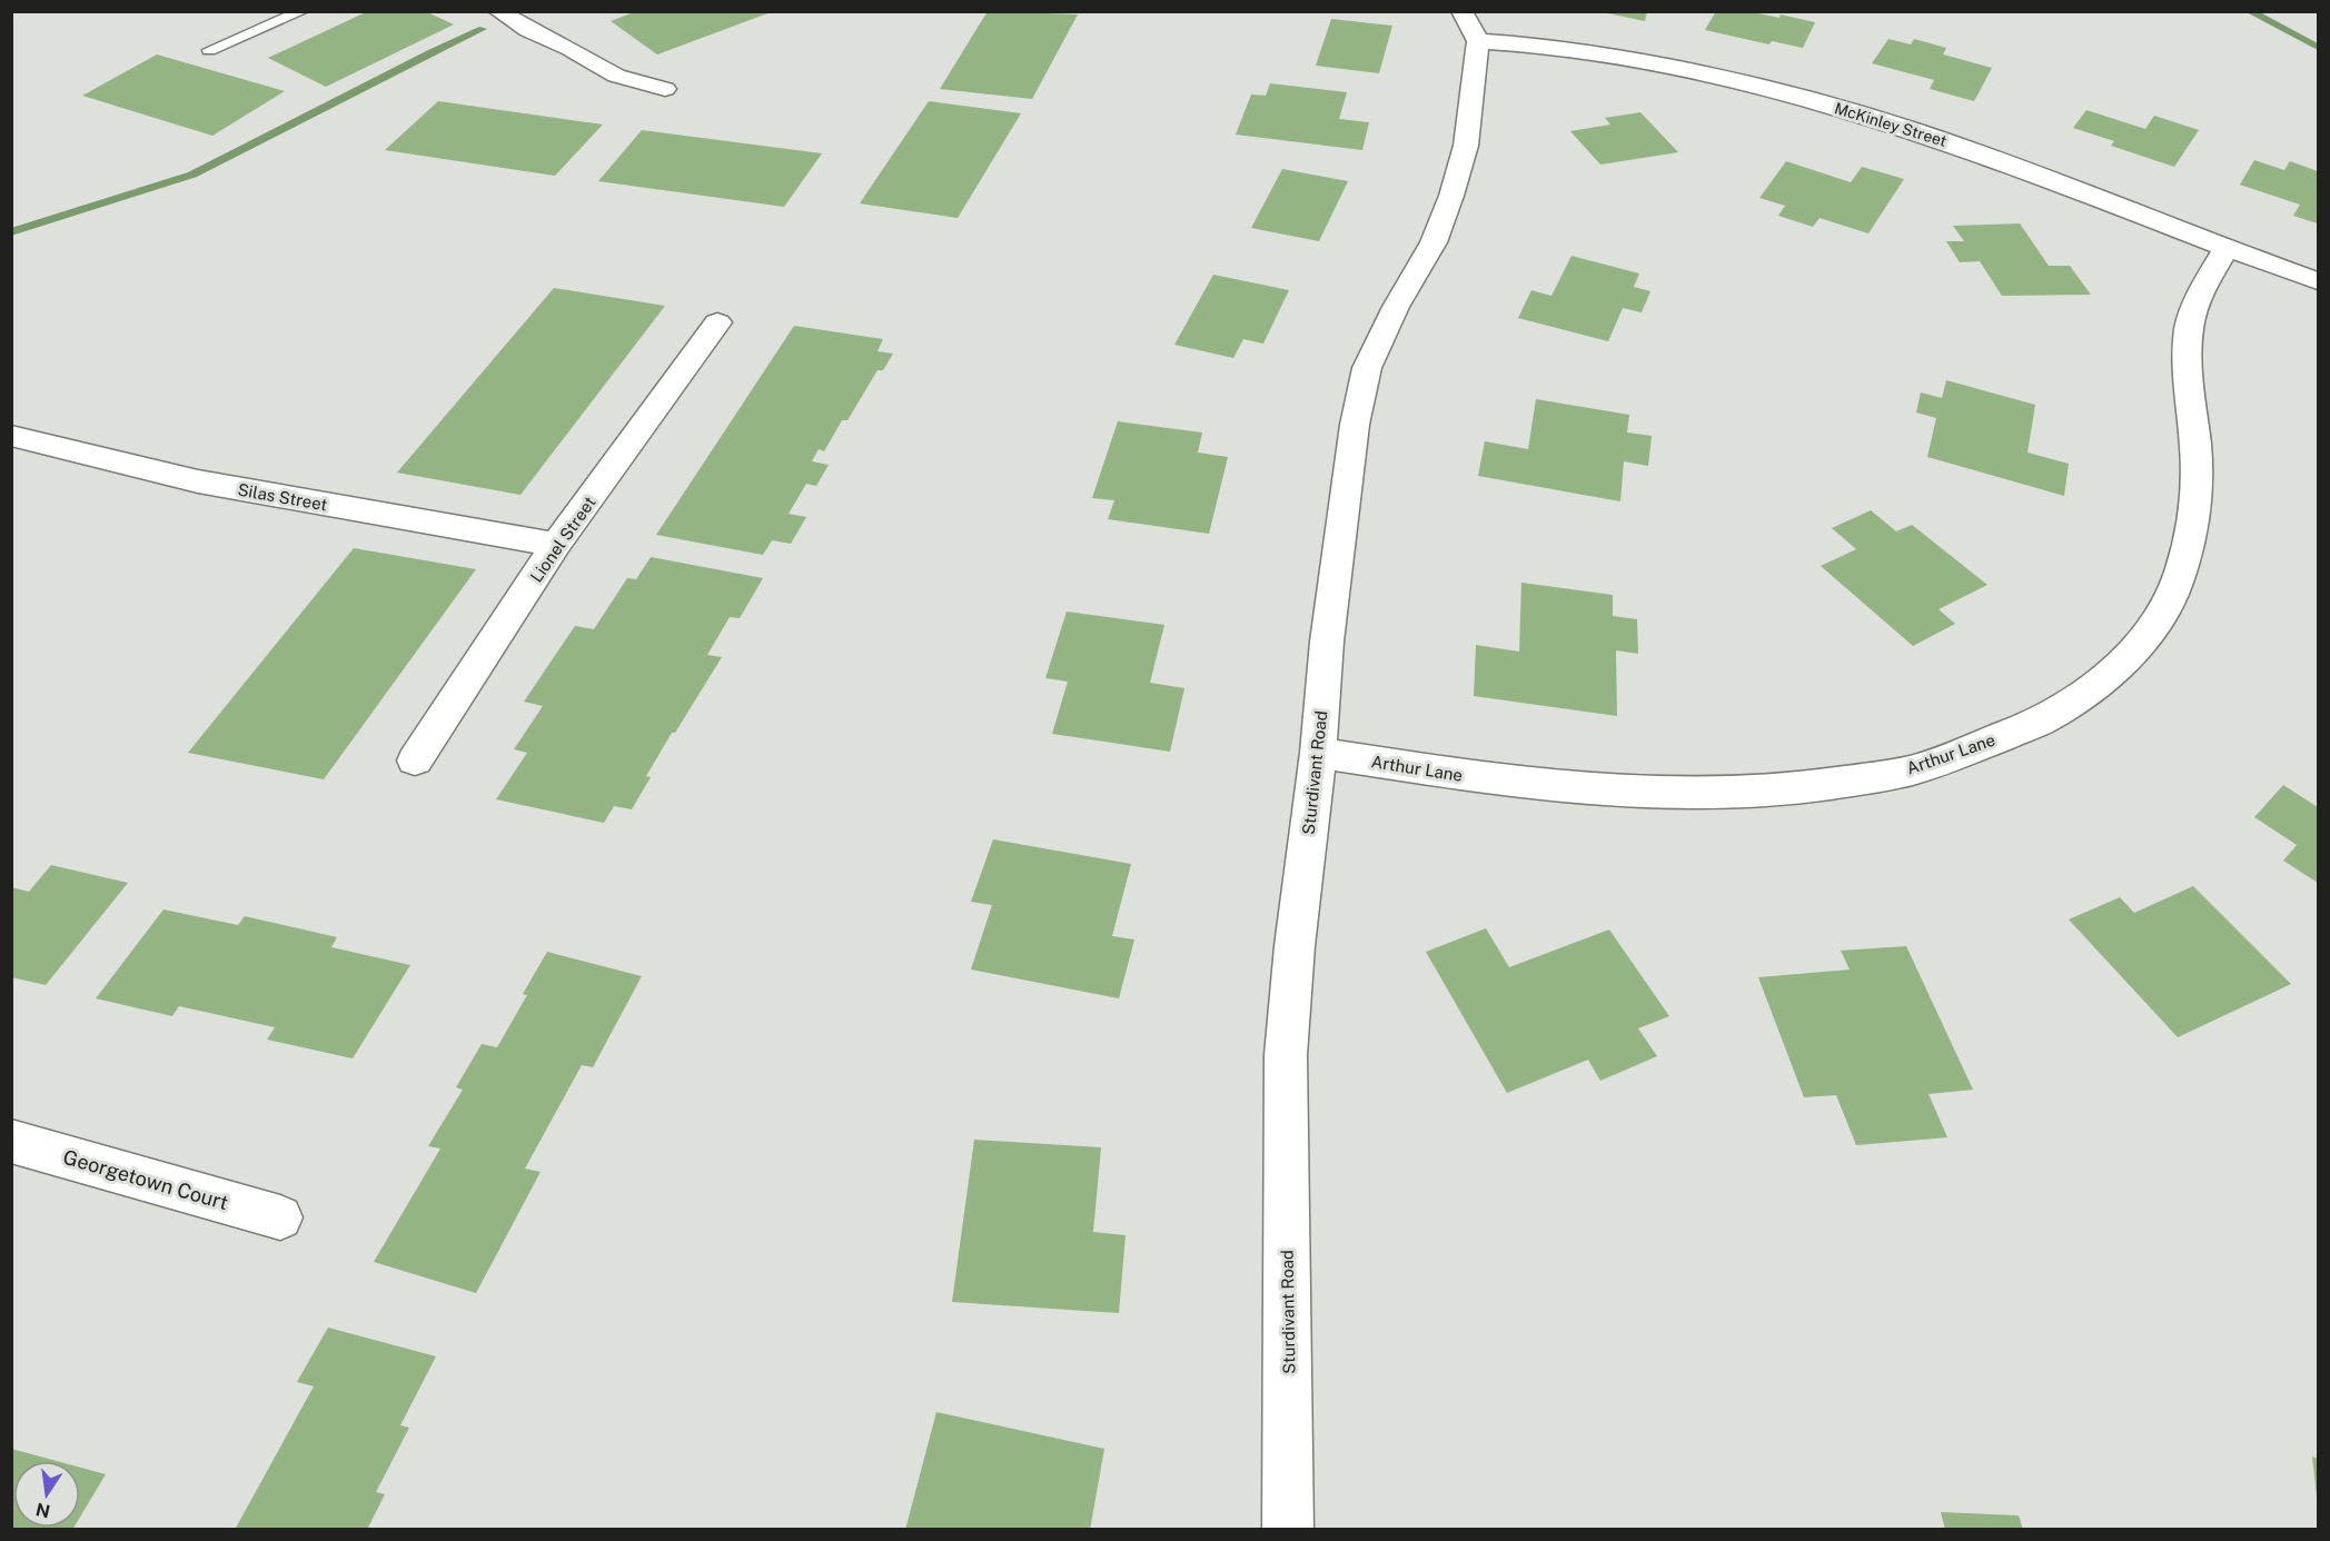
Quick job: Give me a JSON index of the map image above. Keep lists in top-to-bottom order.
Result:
{
  "streets": {
    "street": [
      "McKinley Street",
      "Silas Street",
      "Lionel Street",
      "Arthur Lane",
      "Sturdivant Road",
      "Georgetown Court"
    ]
  },
  "crossings": [
    ["McKinley Street", "Arthur Lane"],
    ["McKinley Street", "Sturdivant Road"],
    ["Silas Street", "Lionel Street"],
    ["Arthur Lane", "Sturdivant Road"]
  ],
  "north": "bottom"
}
